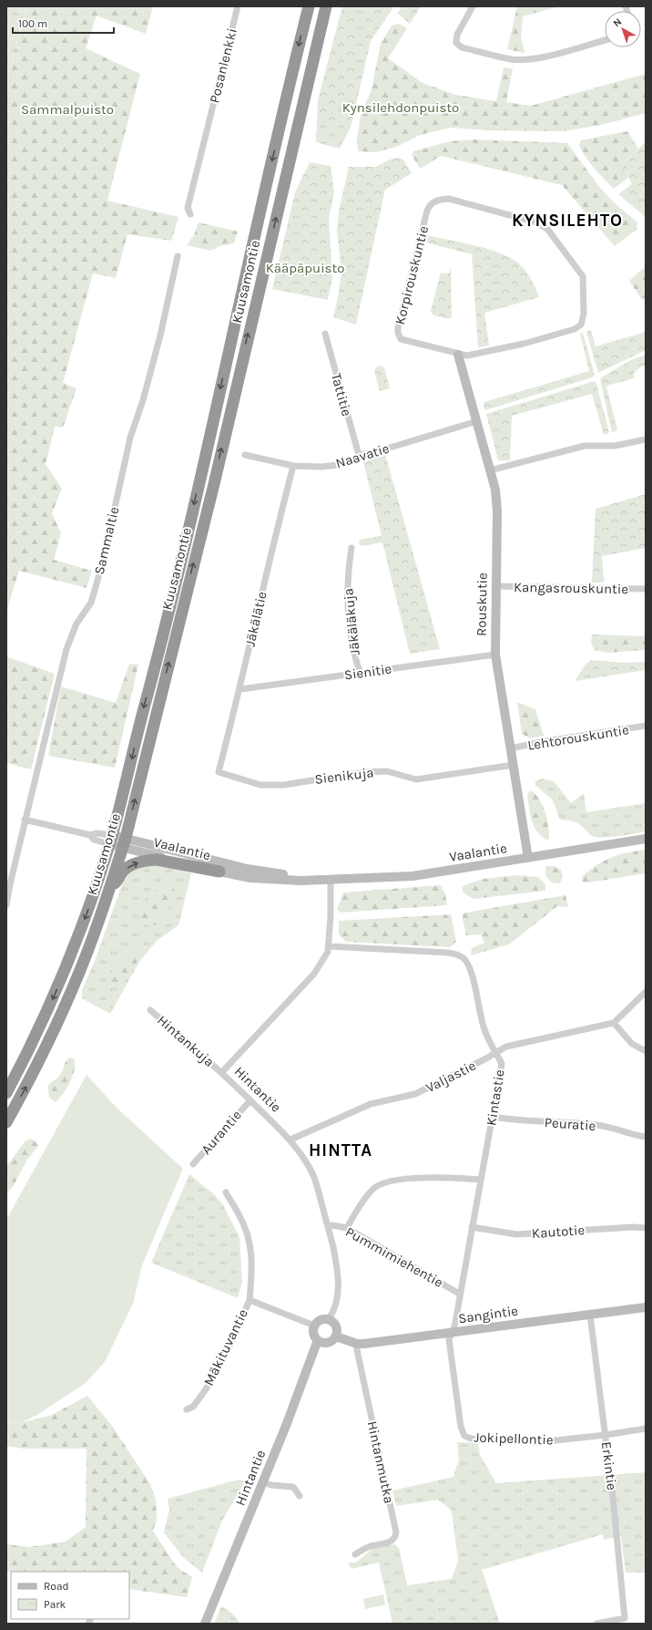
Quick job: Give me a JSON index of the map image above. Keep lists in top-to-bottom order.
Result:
{
  "streets": {
    "highway": ["Kuusamontie"],
    "street": [
      "Posanlenkki",
      "Korpirouskuntie",
      "Tattitie",
      "Naavatie",
      "Sammaltie",
      "Kangasrouskuntie",
      "Rouskutie",
      "Jäkälätie",
      "Jäkäläkuja",
      "Sienitie",
      "Lehtorouskuntie",
      "Sienikuja",
      "Vaalantie",
      "Hintankuja",
      "Valjastie",
      "Hintantie",
      "Kintastie",
      "Peuratie",
      "Aurantie",
      "Kautotie",
      "Pummimiehentie",
      "Sangintie",
      "Mäkituvantie",
      "Jokipellontie",
      "Hintanmutka",
      "Erkintie"
    ]
  },
  "crossings": [
    ["Korpirouskuntie", "Rouskutie"],
    ["Kuusamontie", "Vaalantie"],
    ["Tattitie", "Naavatie"],
    ["Naavatie", "Rouskutie"],
    ["Naavatie", "Jäkälätie"],
    ["Kangasrouskuntie", "Rouskutie"],
    ["Rouskutie", "Sienitie"],
    ["Rouskutie", "Lehtorouskuntie"],
    ["Rouskutie", "Sienikuja"],
    ["Rouskutie", "Vaalantie"],
    ["Jäkälätie", "Sienitie"],
    ["Jäkälätie", "Sienikuja"],
    ["Jäkäläkuja", "Sienitie"],
    ["Vaalantie", "Hintantie"],
    ["Hintankuja", "Hintantie"],
    ["Valjastie", "Hintantie"],
    ["Valjastie", "Kintastie"],
    ["Hintantie", "Kintastie"],
    ["Hintantie", "Aurantie"],
    ["Hintantie", "Pummimiehentie"],
    ["Hintantie", "Sangintie"],
    ["Hintantie", "Mäkituvantie"],
    ["Kintastie", "Peuratie"],
    ["Kintastie", "Kautotie"],
    ["Kintastie", "Pummimiehentie"],
    ["Kintastie", "Sangintie"],
    ["Kintastie", "Jokipellontie"],
    ["Sangintie", "Mäkituvantie"],
    ["Sangintie", "Jokipellontie"],
    ["Sangintie", "Hintanmutka"],
    ["Sangintie", "Erkintie"],
    ["Jokipellontie", "Erkintie"]
  ],
  "districts": ["KYNSILEHTO", "HINTTA"],
  "parks": ["Kynsilehdonpuisto", "Sammalpuisto", "Kääpäpuisto"],
  "legend": ["Road", "Park"],
  "scale_bar": "100 m",
  "north": "top left"
}
